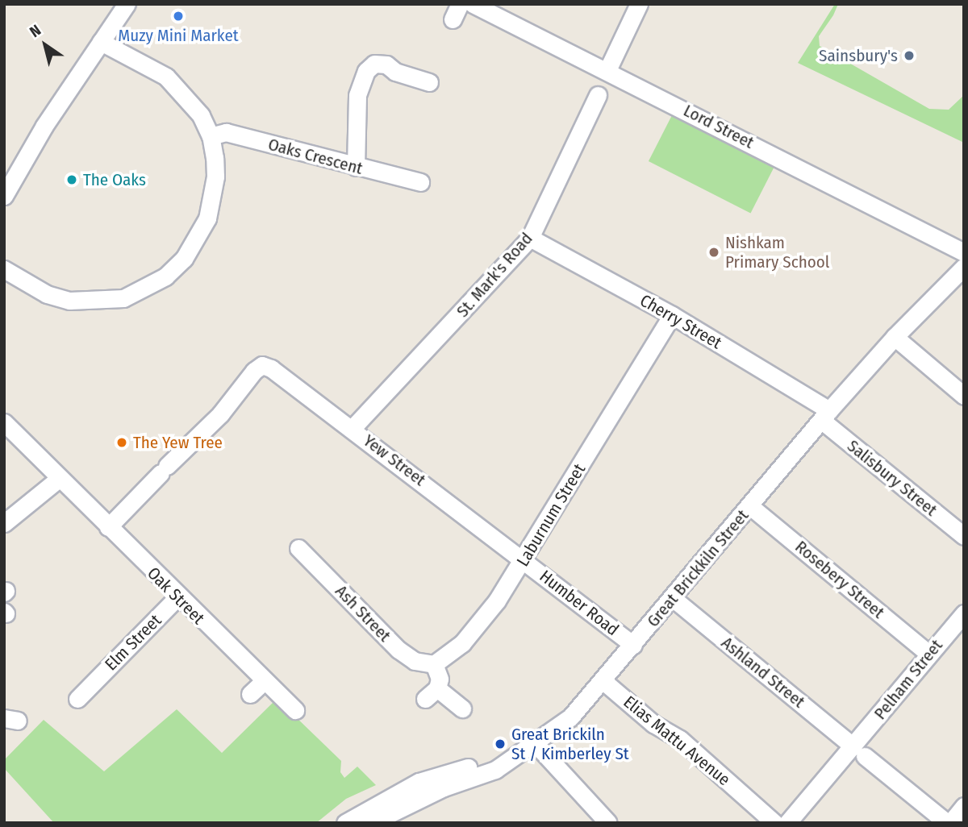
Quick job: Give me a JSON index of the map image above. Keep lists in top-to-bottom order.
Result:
{
  "streets": {
    "street": [
      "Lord Street",
      "Oaks Crescent",
      "St. Mark's Road",
      "Cherry Street",
      "Yew Street",
      "Salisbury Street",
      "Laburnum Street",
      "Great Brickkiln Street",
      "Rosebery Street",
      "Oak Street",
      "Humber Road",
      "Ash Street",
      "Elm Street",
      "Ashland Street",
      "Pelham Street",
      "Elias Mattu Avenue"
    ]
  },
  "crossings": [
    ["St. Mark's Road", "Cherry Street"],
    ["St. Mark's Road", "Yew Street"],
    ["Cherry Street", "Salisbury Street"],
    ["Cherry Street", "Laburnum Street"],
    ["Cherry Street", "Great Brickkiln Street"],
    ["Yew Street", "Laburnum Street"],
    ["Yew Street", "Oak Street"],
    ["Yew Street", "Humber Road"],
    ["Salisbury Street", "Great Brickkiln Street"],
    ["Laburnum Street", "Humber Road"],
    ["Laburnum Street", "Ash Street"],
    ["Great Brickkiln Street", "Rosebery Street"],
    ["Great Brickkiln Street", "Humber Road"],
    ["Great Brickkiln Street", "Ashland Street"],
    ["Great Brickkiln Street", "Elias Mattu Avenue"],
    ["Rosebery Street", "Pelham Street"],
    ["Oak Street", "Elm Street"],
    ["Ashland Street", "Pelham Street"]
  ],
  "places": [
    "Muzy Mini Market",
    "Sainsbury's",
    "The Oaks",
    "Nishkam Primary School",
    "The Yew Tree",
    "Great Brickiln St / Kimberley St"
  ],
  "north": "top left"
}
